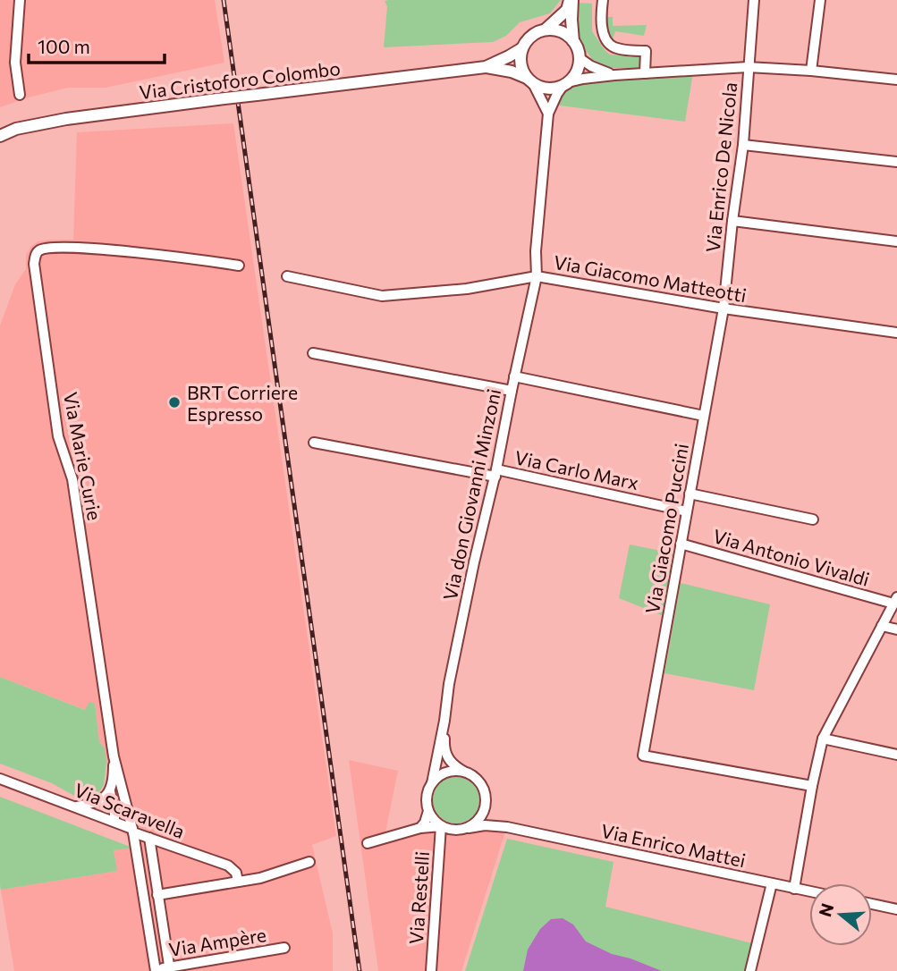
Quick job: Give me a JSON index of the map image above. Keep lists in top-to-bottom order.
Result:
{
  "streets": {
    "street": [
      "Via Cristoforo Colombo",
      "Via Enrico De Nicola",
      "Via Giacomo Matteotti",
      "Via Marie Curie",
      "Via Carlo Marx",
      "Via don Giovanni Minzoni",
      "Via Giacomo Puccini",
      "Via Antonio Vivaldi",
      "Via Scaravella",
      "Via Enrico Mattei",
      "Via Restelli",
      "Via Ampère"
    ]
  },
  "crossings": [
    ["Via Enrico De Nicola", "Via Giacomo Matteotti"],
    ["Via Enrico De Nicola", "Via Giacomo Puccini"],
    ["Via Giacomo Matteotti", "Via don Giovanni Minzoni"],
    ["Via Giacomo Matteotti", "Via Giacomo Puccini"],
    ["Via Marie Curie", "Via Scaravella"],
    ["Via Marie Curie", "Via Ampère"],
    ["Via Carlo Marx", "Via don Giovanni Minzoni"],
    ["Via Carlo Marx", "Via Giacomo Puccini"],
    ["Via don Giovanni Minzoni", "Via Enrico Mattei"],
    ["Via don Giovanni Minzoni", "Via Restelli"],
    ["Via Giacomo Puccini", "Via Antonio Vivaldi"],
    ["Via Enrico Mattei", "Via Restelli"]
  ],
  "places": ["BRT Corriere Espresso"],
  "scale_bar": "100 m",
  "north": "left"
}
